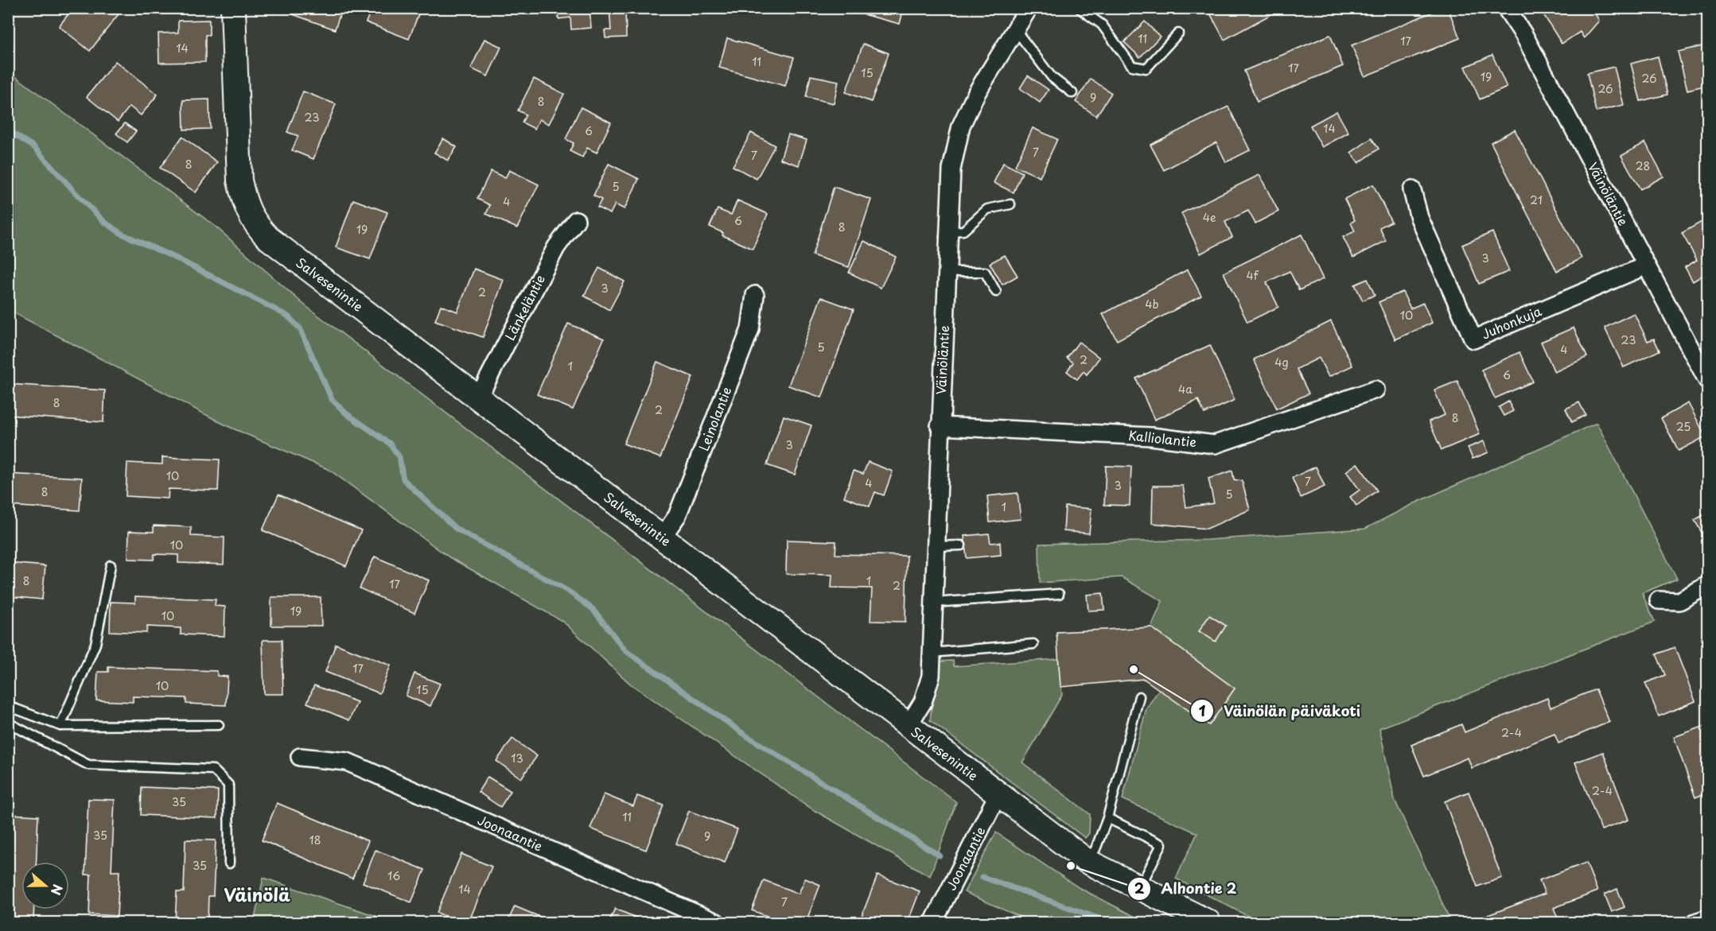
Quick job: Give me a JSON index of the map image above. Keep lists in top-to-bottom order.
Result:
{
  "streets": {
    "street": [
      "Väinöläntie",
      "Salvesenintie",
      "Länkeläntie",
      "Juhonkuja",
      "Leinolantie",
      "Kalliolantie",
      "Joonaantie"
    ]
  },
  "crossings": [
    ["Väinöläntie", "Salvesenintie"],
    ["Väinöläntie", "Juhonkuja"],
    ["Väinöläntie", "Kalliolantie"],
    ["Salvesenintie", "Länkeläntie"],
    ["Salvesenintie", "Leinolantie"],
    ["Salvesenintie", "Joonaantie"]
  ],
  "districts": ["Väinölä"],
  "places": ["Väinölän päiväkoti", "Alhontie 2"],
  "house_numbers": [
    "11",
    "17",
    "14",
    "11",
    "17",
    "15",
    "19",
    "26",
    "26",
    "9",
    "8",
    "23",
    "14",
    "6",
    "7",
    "7",
    "8",
    "28",
    "5",
    "21",
    "4",
    "4e",
    "6",
    "8",
    "19",
    "3",
    "4f",
    "3",
    "2",
    "4b",
    "10",
    "23",
    "5",
    "4",
    "2",
    "4g",
    "1",
    "6",
    "4a",
    "8",
    "2",
    "8",
    "25",
    "3",
    "10",
    "7",
    "4",
    "3",
    "8",
    "5",
    "1",
    "10",
    "8",
    "1",
    "17",
    "2",
    "19",
    "10",
    "17",
    "10",
    "15",
    "2-4",
    "13",
    "2-4",
    "35",
    "11",
    "35",
    "9",
    "18",
    "35",
    "16",
    "14",
    "7"
  ],
  "north": "right"
}
